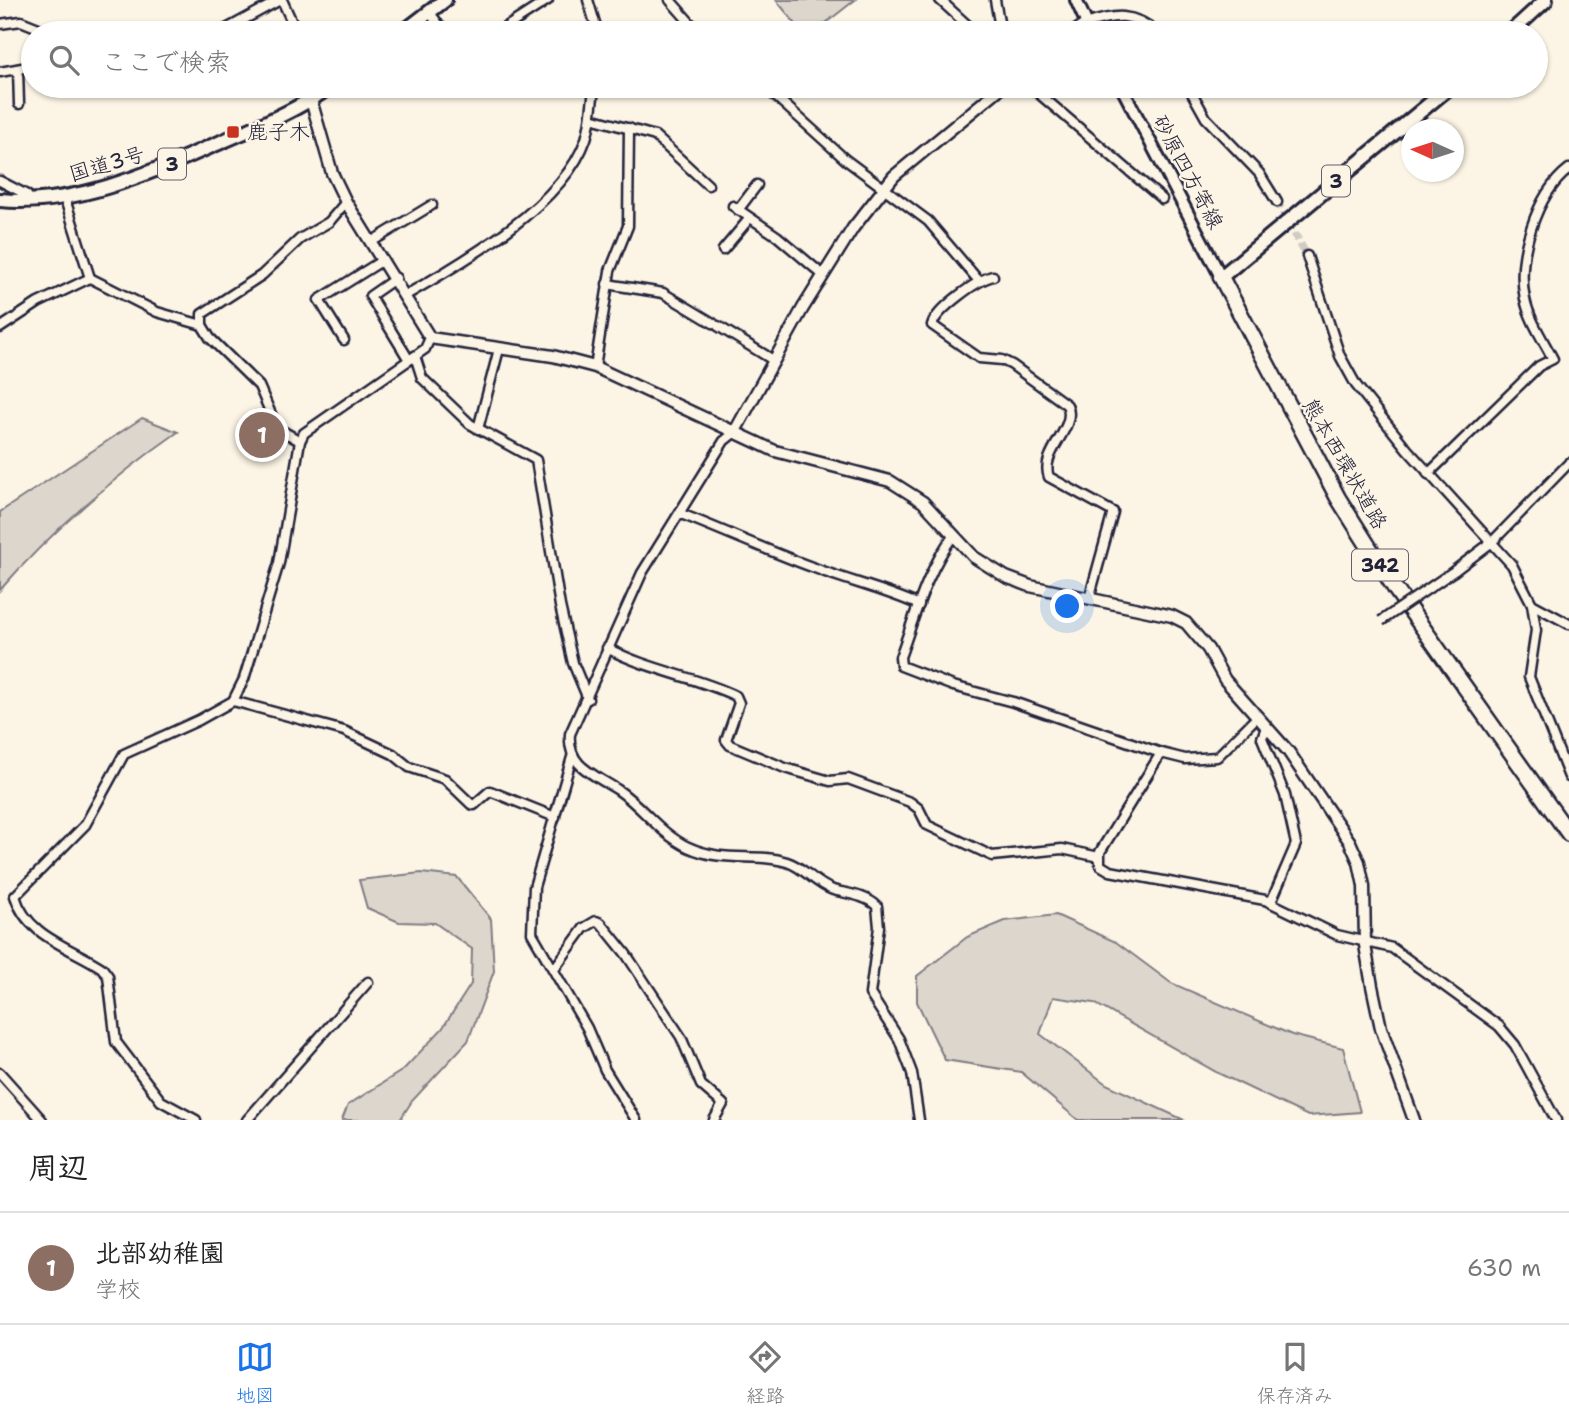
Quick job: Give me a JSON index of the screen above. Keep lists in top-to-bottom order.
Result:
{
  "streets": {
    "highway": [
      "国道3号",
      "3",
      "熊本西環状道路",
      "342"
    ],
    "main road": ["砂原四方寄線"]
  },
  "crossings": [
    ["3", "砂原四方寄線"],
    ["3", "熊本西環状道路"],
    ["砂原四方寄線", "熊本西環状道路"]
  ],
  "places": {
    "transit": ["鹿子木"]
  },
  "north": "left",
  "page": {
    "search": "ここで検索",
    "pins": "1",
    "heading": "周辺",
    "list": [
      {
        "mark": "1",
        "name": "北部幼稚園",
        "note": "学校",
        "value": "630 m"
      }
    ],
    "nav": ["地図", "経路", "保存済み"]
  }
}
